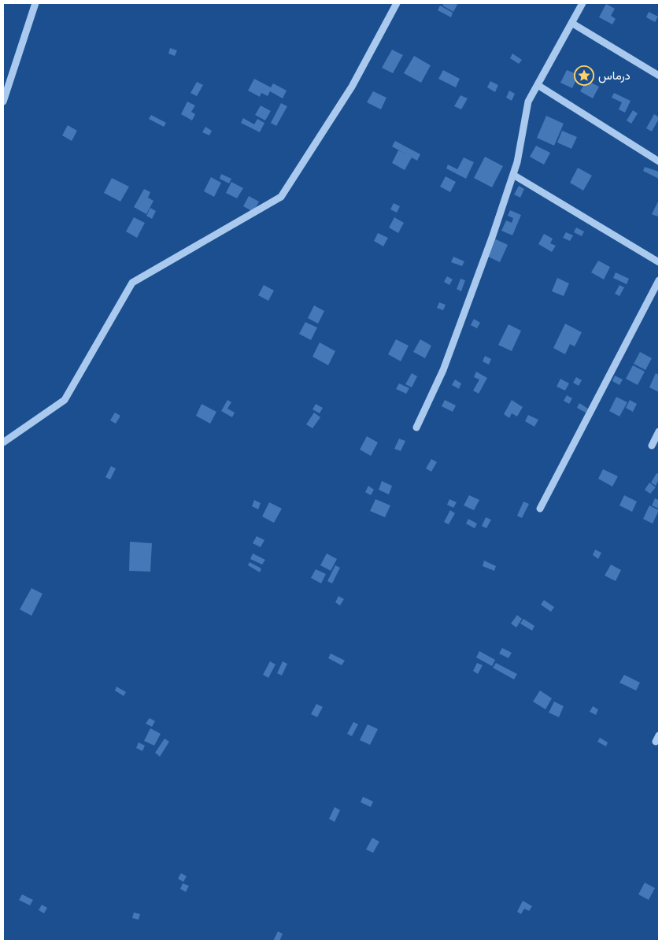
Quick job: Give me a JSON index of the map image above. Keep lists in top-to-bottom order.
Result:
{
  "places": {
    "place": ["درماس"]
  }
}
